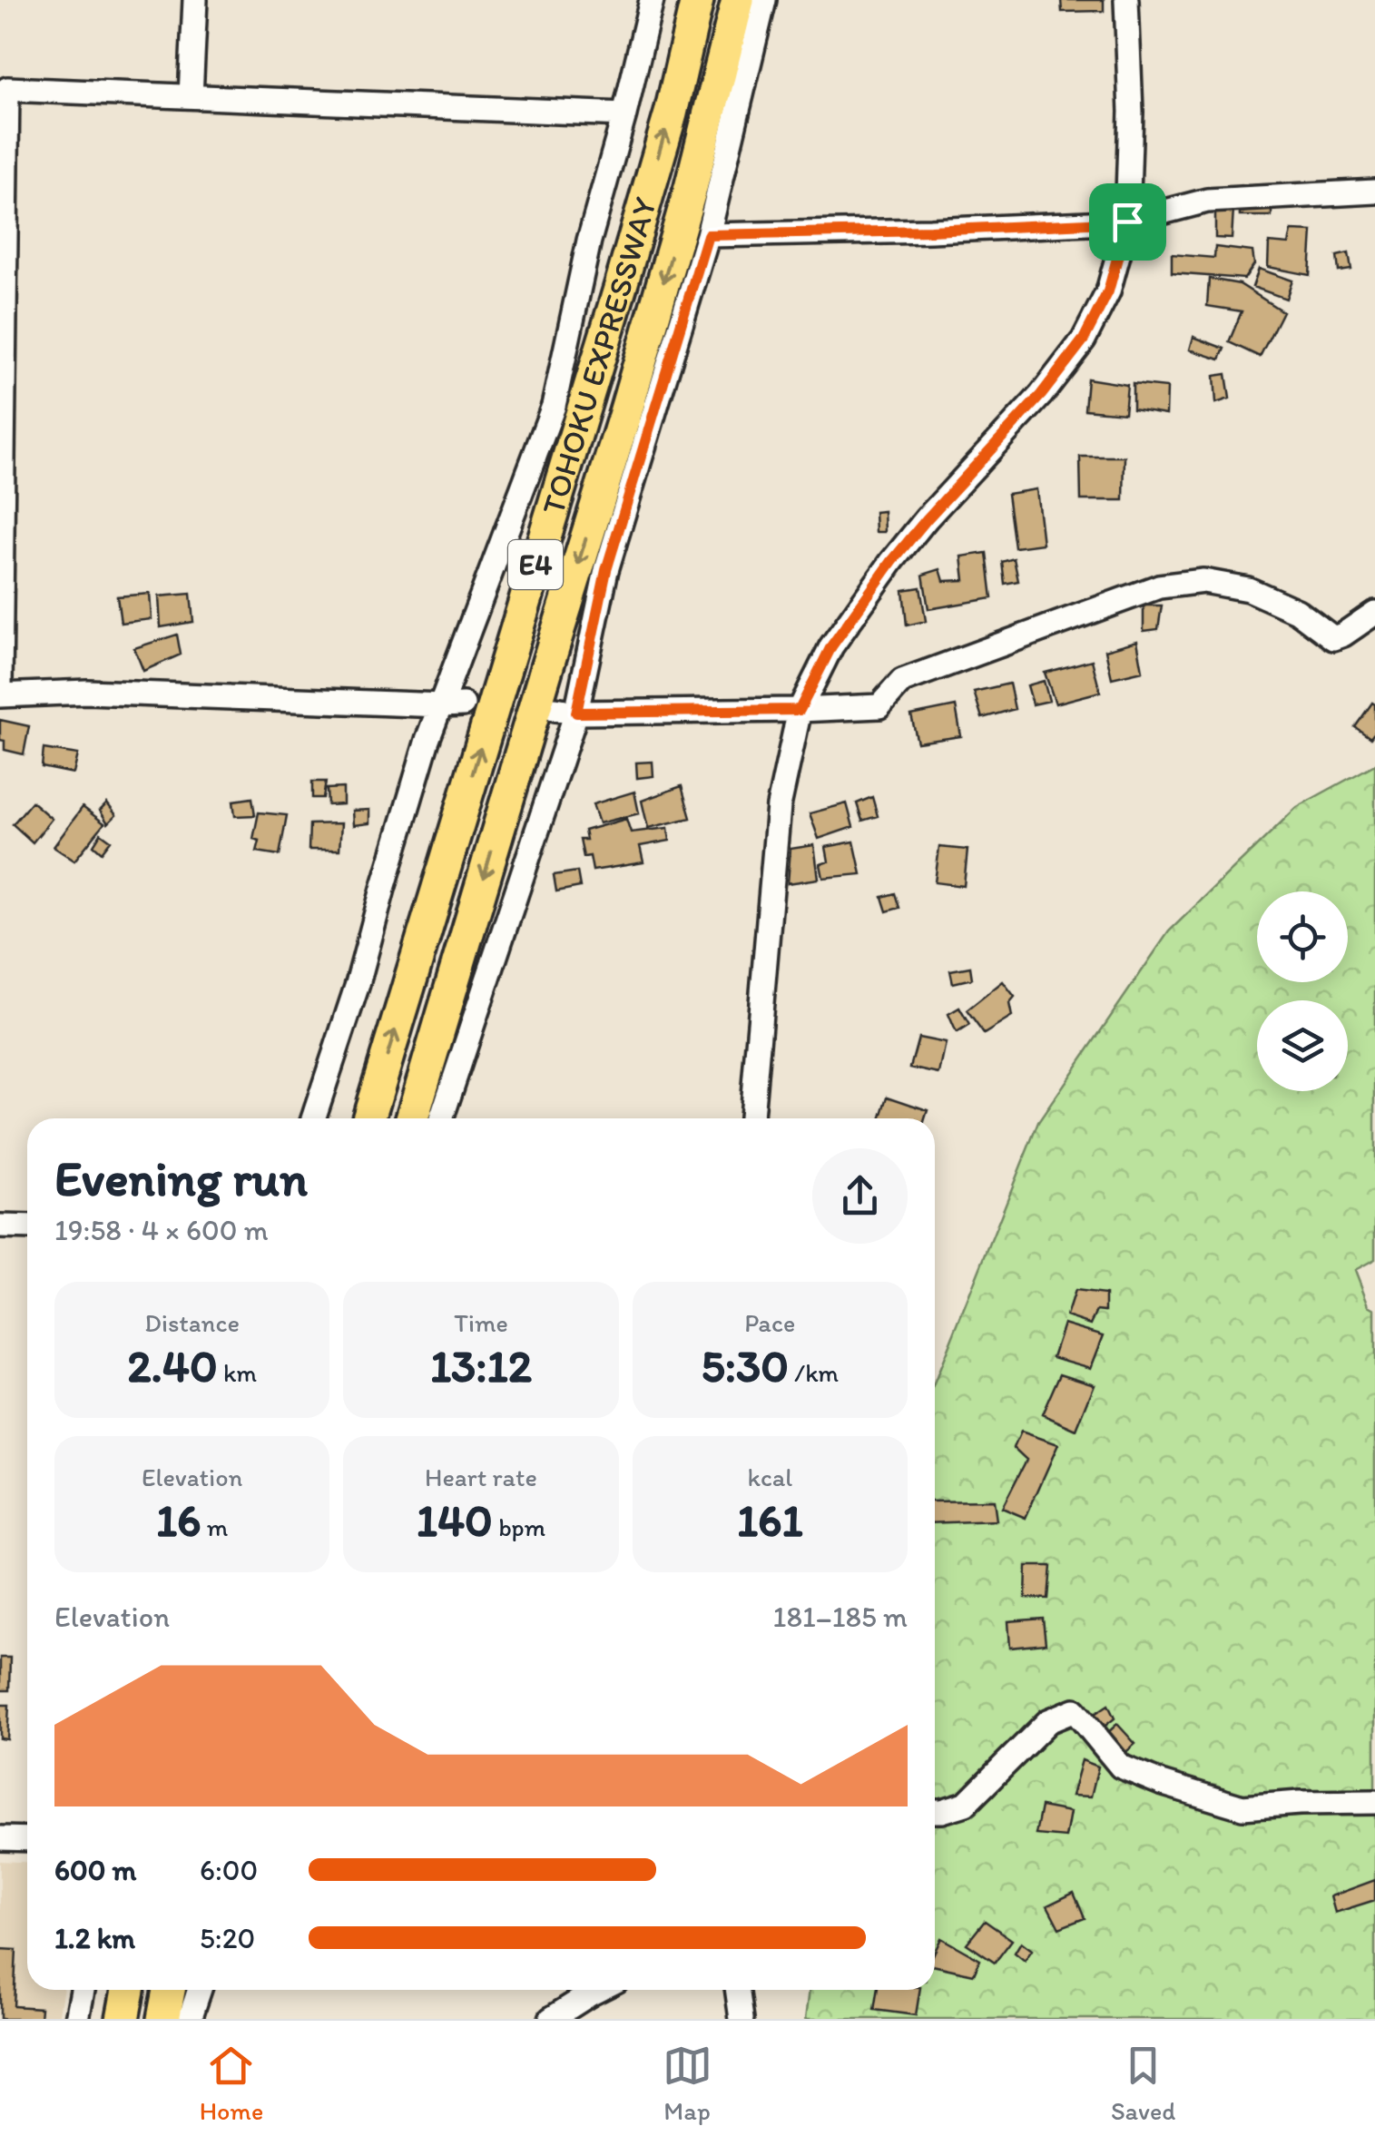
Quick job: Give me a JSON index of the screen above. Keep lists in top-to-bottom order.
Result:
{
  "streets": {
    "highway": ["TOHOKU EXPRESSWAY", "E4"]
  },
  "page": {
    "heading": ["Evening run", "19:58 · 4 × 600 m"],
    "stats": [
      ["Distance", "2.40 km"],
      ["Time", "13:12"],
      ["Pace", "5:30 /km"],
      ["Elevation", "16 m"],
      ["Heart rate", "140 bpm"],
      ["kcal", "161"]
    ],
    "chart": ["Elevation", "181–185 m"],
    "list": [
      {
        "name": "600 m",
        "note": "6:00"
      },
      {
        "name": "1.2 km",
        "note": "5:20"
      }
    ],
    "tabs": ["Home", "Map", "Saved"]
  }
}
